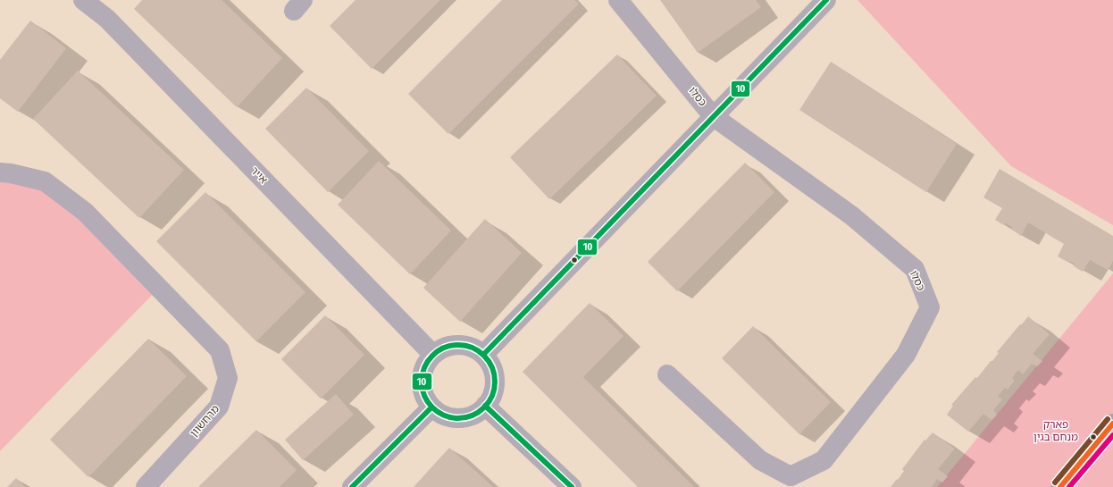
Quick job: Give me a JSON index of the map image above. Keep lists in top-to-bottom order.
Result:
{
  "streets": {
    "street": ["כסלו", "אייר", "מרחשוון"]
  },
  "parks": ["פארק מנחם בגין"],
  "lines": ["transit line 10"]
}
